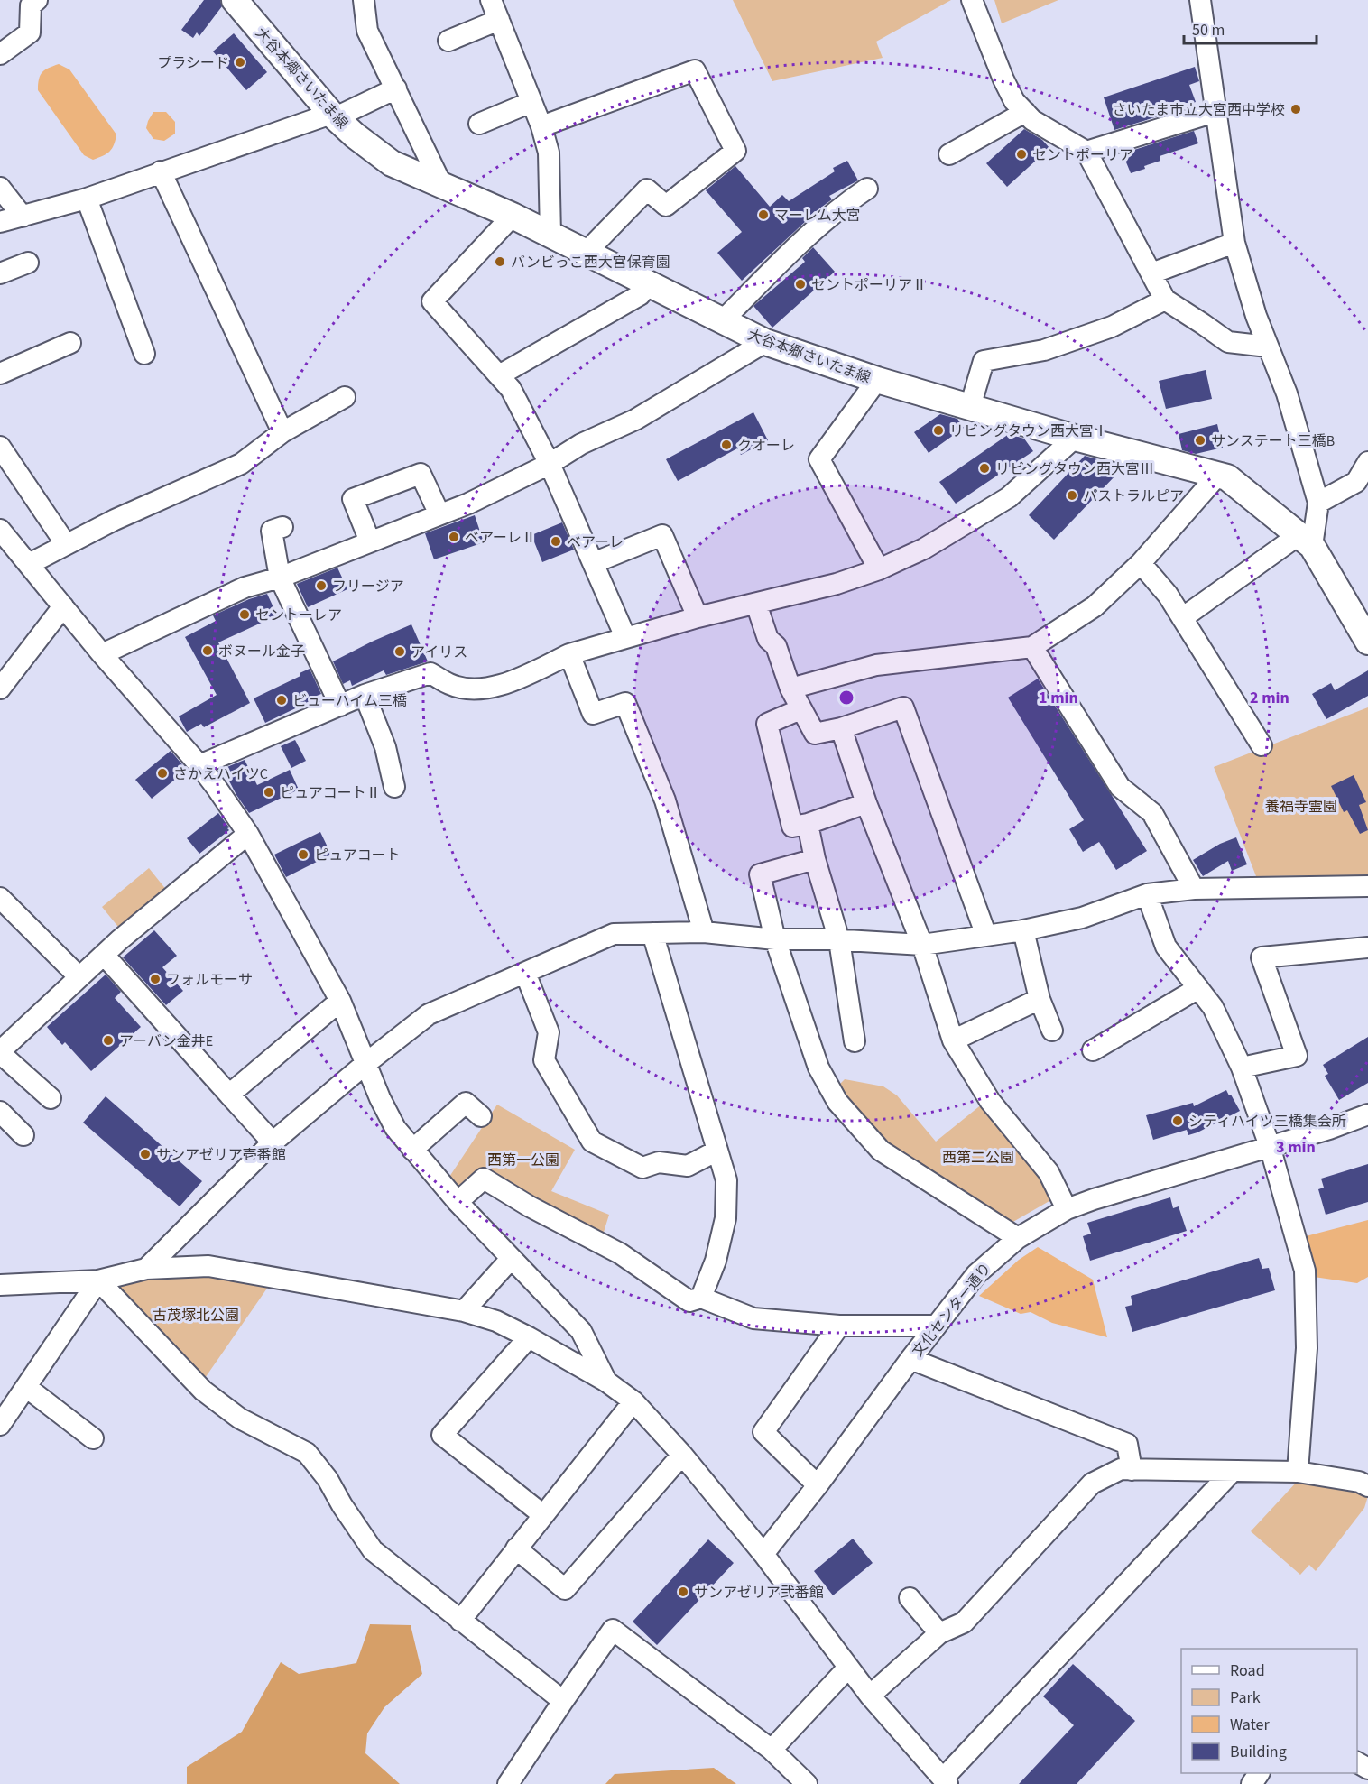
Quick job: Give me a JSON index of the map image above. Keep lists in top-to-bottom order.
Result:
{
  "streets": {
    "main road": ["大谷本郷さいたま線"],
    "street": ["文化センター通り"]
  },
  "parks": [
    "養福寺霊園",
    "西第二公園",
    "西第一公園",
    "古茂塚北公園"
  ],
  "places": [
    "プラシード",
    "さいたま市立大宮西中学校",
    "セントポーリア",
    "マーレム大宮",
    "バンビっこ西大宮保育園",
    "セントポーリアⅡ",
    "リビングタウン西大宮Ⅰ",
    "サンステート三橋B",
    "クオーレ",
    "リビングタウン西大宮Ⅲ",
    "パストラルピア",
    "ベアーレⅡ",
    "ベアーレ",
    "フリージア",
    "セントーレア",
    "ボヌール金子",
    "アイリス",
    "ビューハイム三橋",
    "さかえハイツC",
    "ピュアコートⅡ",
    "ピュアコート",
    "フォルモーサ",
    "アーバン金井E",
    "シティハイツ三橋集会所",
    "サンアゼリア壱番館",
    "サンアゼリア弐番館"
  ],
  "legend": [
    "Road",
    "Park",
    "Water",
    "Building"
  ],
  "scale_bar": "50 m",
  "rings": ["1 min", "2 min", "3 min"]
}
